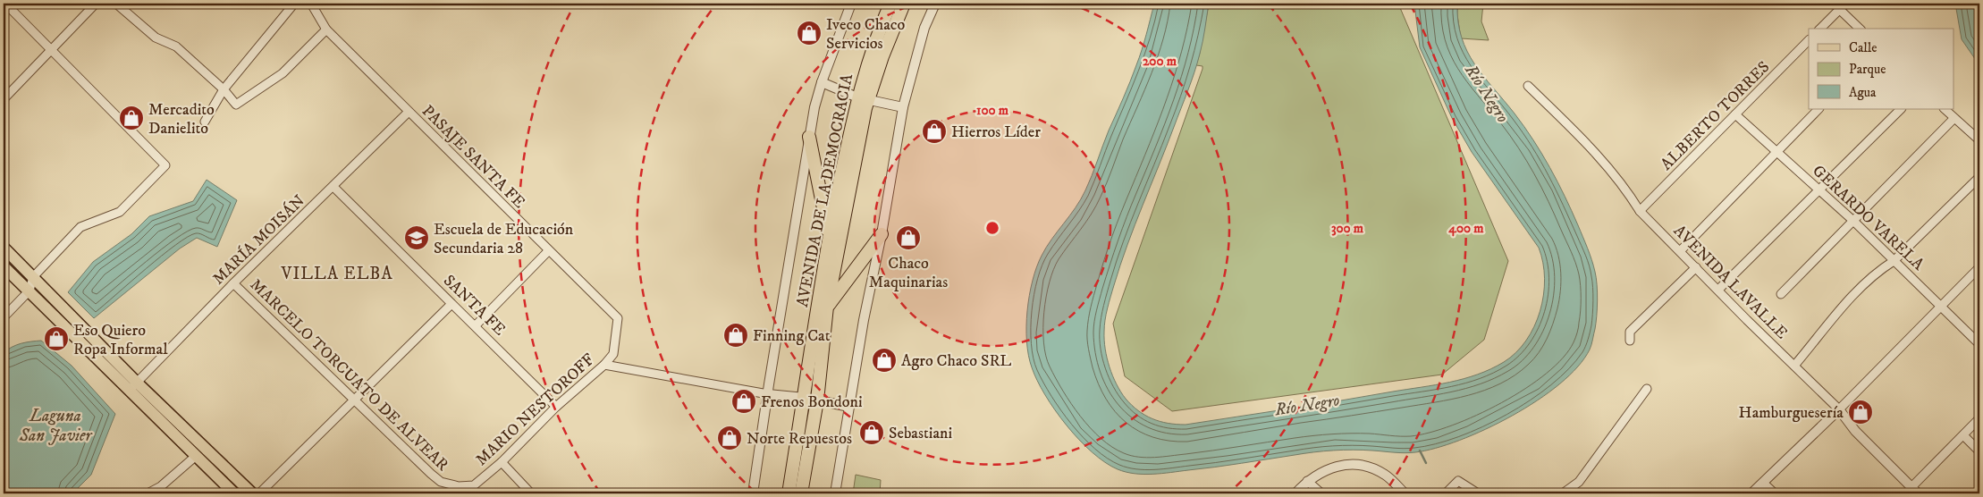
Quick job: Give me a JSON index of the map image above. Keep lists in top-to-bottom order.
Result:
{
  "streets": {
    "highway": ["AVENIDA DE LA DEMOCRACIA"],
    "street": [
      "ALBERTO TORRES",
      "PASAJE SANTA FE",
      "GERARDO VARELA",
      "MARÍA MOISÁN",
      "AVENIDA LAVALLE",
      "SANTA FE",
      "MARCELO TORCUATO DE ALVEAR",
      "MARIO NESTOROFF"
    ]
  },
  "crossings": [
    ["ALBERTO TORRES", "GERARDO VARELA"],
    ["ALBERTO TORRES", "AVENIDA LAVALLE"],
    ["PASAJE SANTA FE", "MARÍA MOISÁN"],
    ["PASAJE SANTA FE", "MARIO NESTOROFF"],
    ["MARÍA MOISÁN", "SANTA FE"],
    ["MARÍA MOISÁN", "MARCELO TORCUATO DE ALVEAR"],
    ["SANTA FE", "MARIO NESTOROFF"],
    ["MARCELO TORCUATO DE ALVEAR", "MARIO NESTOROFF"]
  ],
  "districts": ["VILLA ELBA"],
  "water": ["Río Negro", "Laguna San Javier"],
  "places": {
    "shop": [
      "Iveco Chaco Servicios",
      "Mercadito Danielito",
      "Hierros Líder",
      "Chaco Maquinarias",
      "Finning Cat",
      "Eso Quiero Ropa Informal",
      "Agro Chaco SRL",
      "Frenos Bondoni",
      "Hamburguesería",
      "Sebastiani",
      "Norte Repuestos"
    ],
    "school or university": ["Escuela de Educación Secundaria 28"]
  },
  "legend": ["Calle", "Parque", "Agua"],
  "rings": [
    "200 m",
    "100 m",
    "300 m",
    "400 m"
  ]
}
